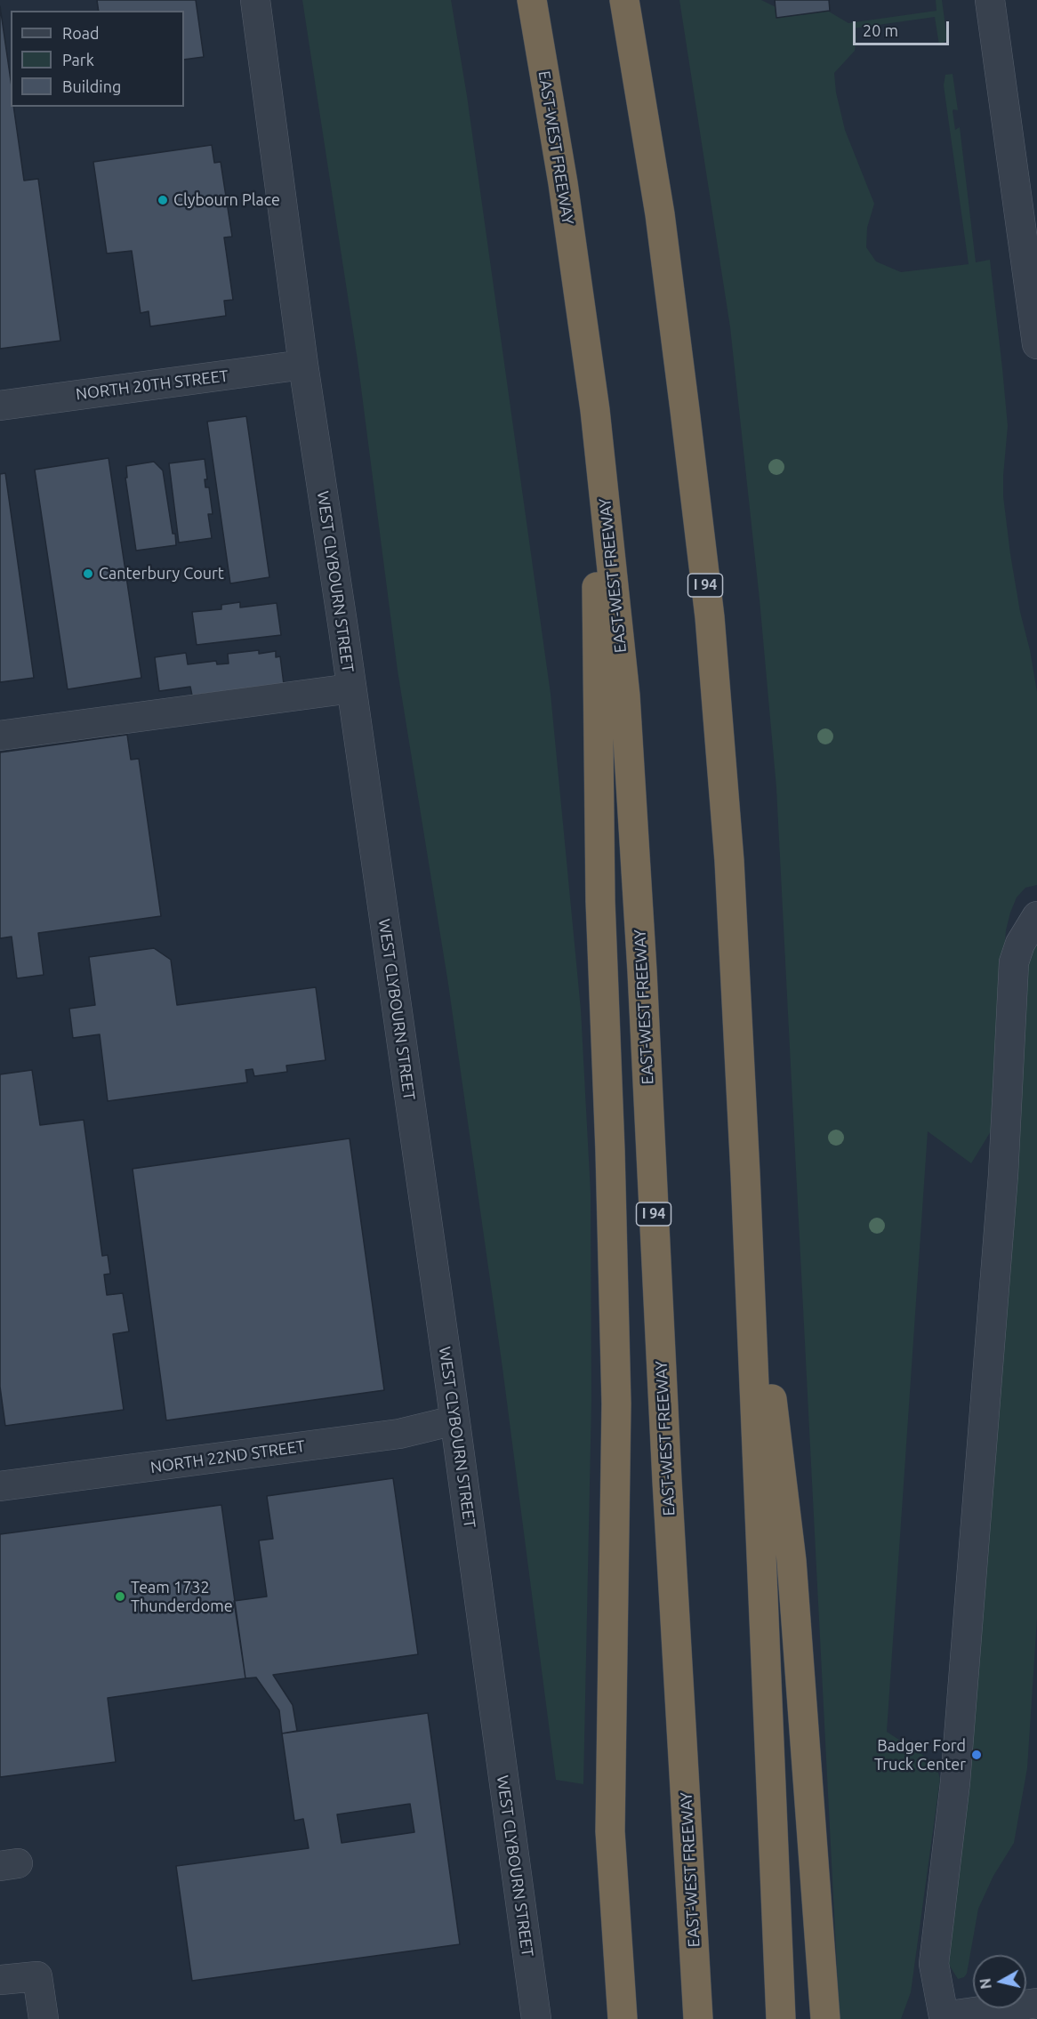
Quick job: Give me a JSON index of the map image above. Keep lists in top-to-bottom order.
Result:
{
  "streets": {
    "highway": ["EAST-WEST FREEWAY", "I 94"],
    "street": ["NORTH 20TH STREET", "WEST CLYBOURN STREET", "NORTH 22ND STREET"]
  },
  "crossings": [
    ["NORTH 20TH STREET", "WEST CLYBOURN STREET"],
    ["WEST CLYBOURN STREET", "NORTH 22ND STREET"]
  ],
  "places": [
    "Clybourn Place",
    "Canterbury Court",
    "Team 1732 Thunderdome",
    "Badger Ford Truck Center"
  ],
  "legend": ["Road", "Park", "Building"],
  "scale_bar": "20 m",
  "north": "left"
}
